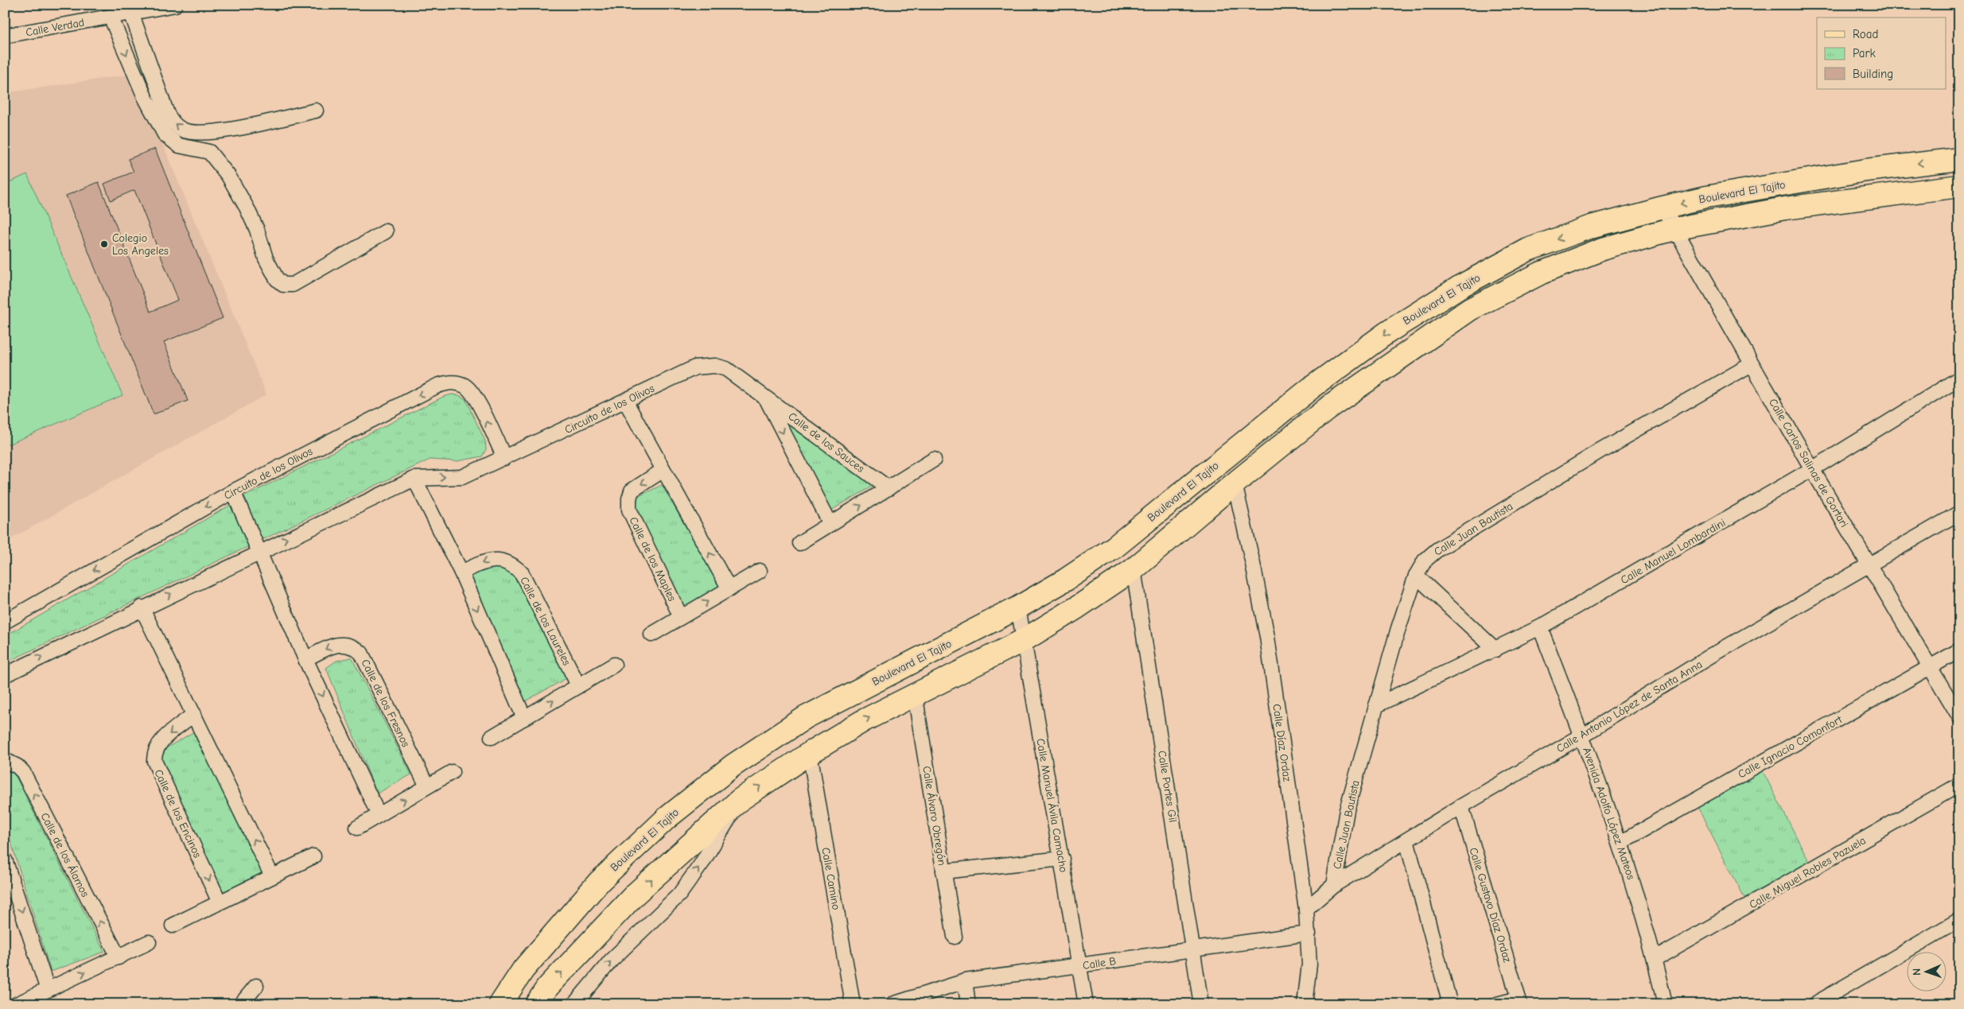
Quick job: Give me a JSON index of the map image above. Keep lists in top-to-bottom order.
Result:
{
  "streets": {
    "main road": ["Boulevard El Tajito"],
    "street": [
      "Calle Verdad",
      "Circuito de los Olivos",
      "Calle de los Sauces",
      "Calle Carlos Salinas de Gortari",
      "Calle Juan Bautista",
      "Calle Manuel Lombardini",
      "Calle de los Maples",
      "Calle de los Laureles",
      "Calle de los Fresnos",
      "Calle Antonio López de Santa Anna",
      "Calle Díaz Ordaz",
      "Calle Ignacio Comonfort",
      "Calle Portes Gil",
      "Calle Manuel Ávila Camacho",
      "Calle de los Encinos",
      "Avenida Adolfo López Mateos",
      "Calle Álvaro Obregón",
      "Calle de los Álamos",
      "Calle Miguel Robles Pazuela",
      "Calle Camino",
      "Calle Gustavo Díaz Ordaz",
      "Calle B"
    ]
  },
  "crossings": [
    ["Boulevard El Tajito", "Calle Carlos Salinas de Gortari"],
    ["Boulevard El Tajito", "Calle Manuel Ávila Camacho"],
    ["Circuito de los Olivos", "Calle de los Sauces"],
    ["Calle Carlos Salinas de Gortari", "Calle Juan Bautista"],
    ["Calle Carlos Salinas de Gortari", "Calle Manuel Lombardini"],
    ["Calle Carlos Salinas de Gortari", "Calle Antonio López de Santa Anna"],
    ["Calle Carlos Salinas de Gortari", "Calle Ignacio Comonfort"],
    ["Calle Juan Bautista", "Calle Manuel Lombardini"],
    ["Calle Juan Bautista", "Calle Antonio López de Santa Anna"],
    ["Calle Manuel Lombardini", "Avenida Adolfo López Mateos"],
    ["Calle Antonio López de Santa Anna", "Calle Díaz Ordaz"],
    ["Calle Antonio López de Santa Anna", "Avenida Adolfo López Mateos"],
    ["Calle Antonio López de Santa Anna", "Calle Gustavo Díaz Ordaz"],
    ["Calle Díaz Ordaz", "Calle B"],
    ["Calle Ignacio Comonfort", "Avenida Adolfo López Mateos"],
    ["Calle Portes Gil", "Calle B"],
    ["Calle Manuel Ávila Camacho", "Calle B"],
    ["Avenida Adolfo López Mateos", "Calle Miguel Robles Pazuela"]
  ],
  "one_way": ["Calle de los Laureles"],
  "places": ["Colegio Los Angeles"],
  "legend": ["Road", "Park", "Building"],
  "north": "left"
}
